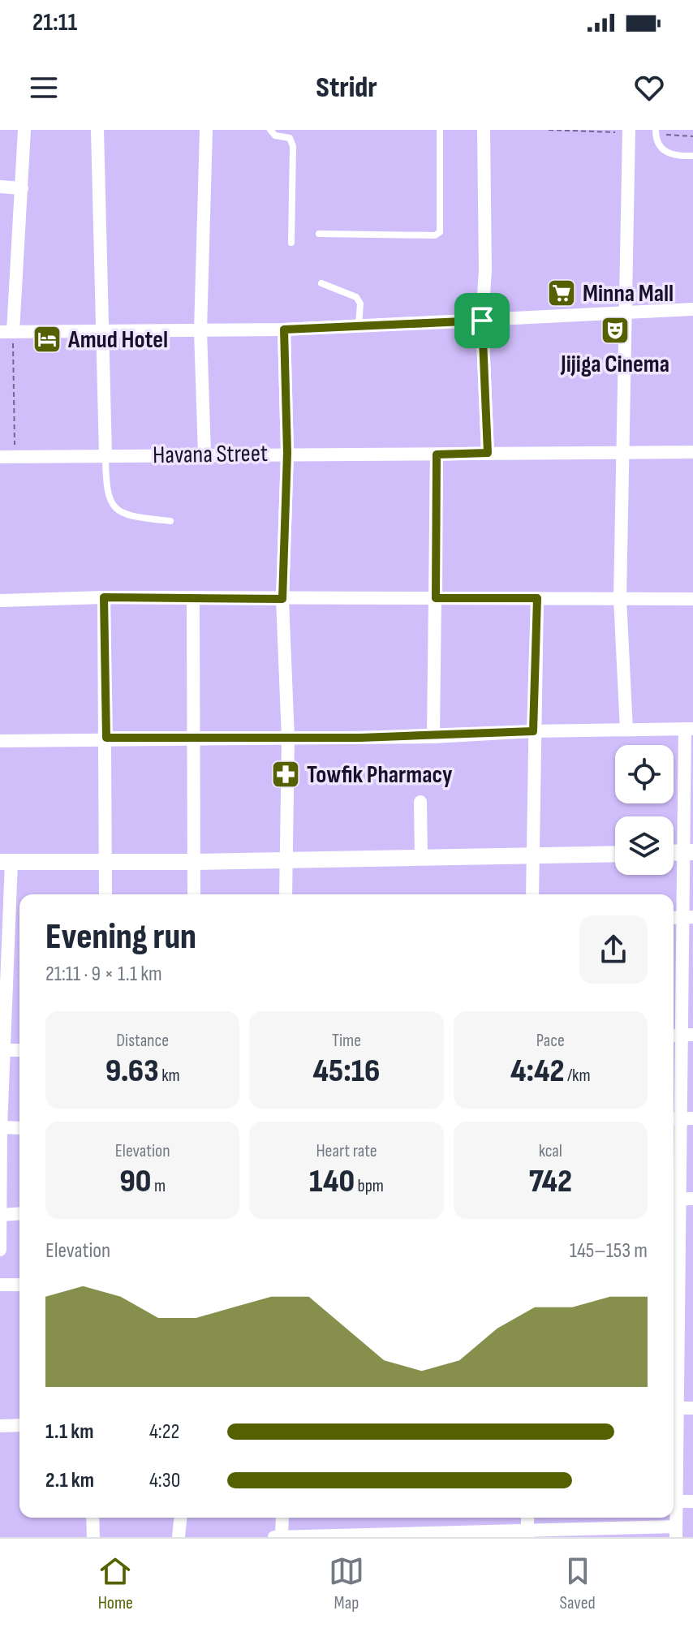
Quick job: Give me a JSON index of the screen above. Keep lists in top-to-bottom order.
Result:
{
  "streets": {
    "street": ["Havana Street"]
  },
  "places": {
    "supermarket": ["Minna Mall"],
    "theatre": ["Jijiga Cinema"],
    "hotel": ["Amud Hotel"],
    "pharmacy": ["Towfik Pharmacy"]
  },
  "page": {
    "status": "21:11",
    "header": "Stridr",
    "heading": ["Evening run", "21:11 · 9 × 1.1 km"],
    "stats": [
      ["Distance", "9.63 km"],
      ["Time", "45:16"],
      ["Pace", "4:42 /km"],
      ["Elevation", "90 m"],
      ["Heart rate", "140 bpm"],
      ["kcal", "742"]
    ],
    "chart": ["Elevation", "145–153 m"],
    "list": [
      {
        "name": "1.1 km",
        "note": "4:22"
      },
      {
        "name": "2.1 km",
        "note": "4:30"
      }
    ],
    "tabs": ["Home", "Map", "Saved"]
  }
}
